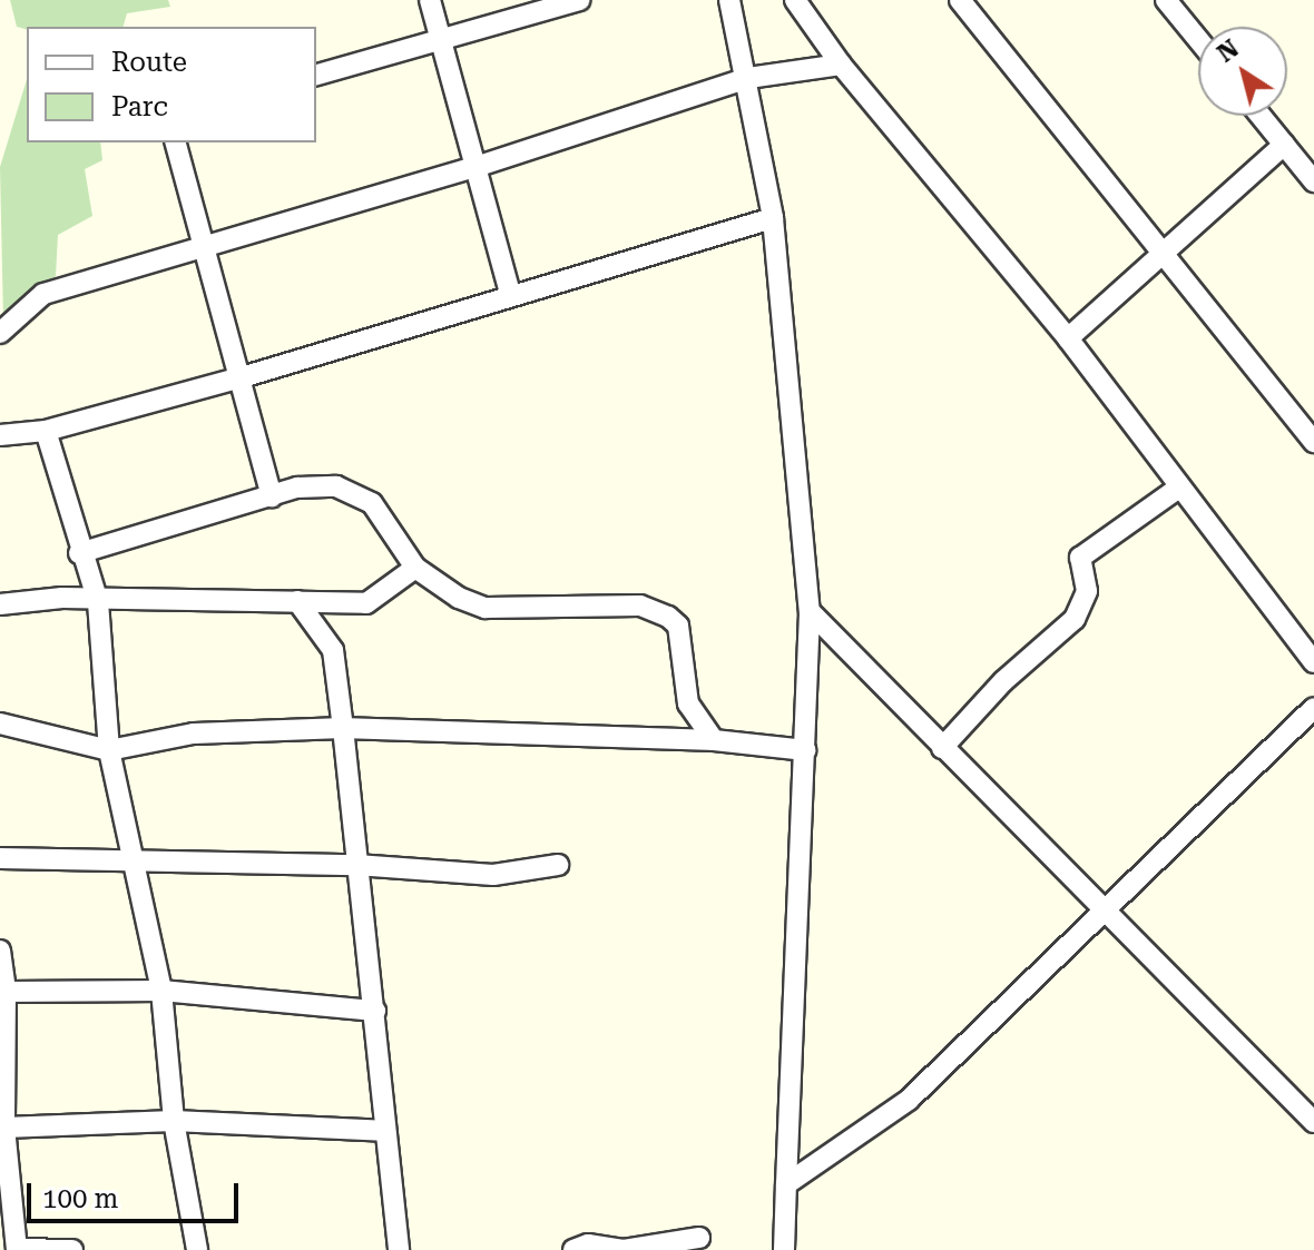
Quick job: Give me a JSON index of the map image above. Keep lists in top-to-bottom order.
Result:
{
  "legend": ["Route", "Parc"],
  "scale_bar": "100 m",
  "north": "top left"
}
